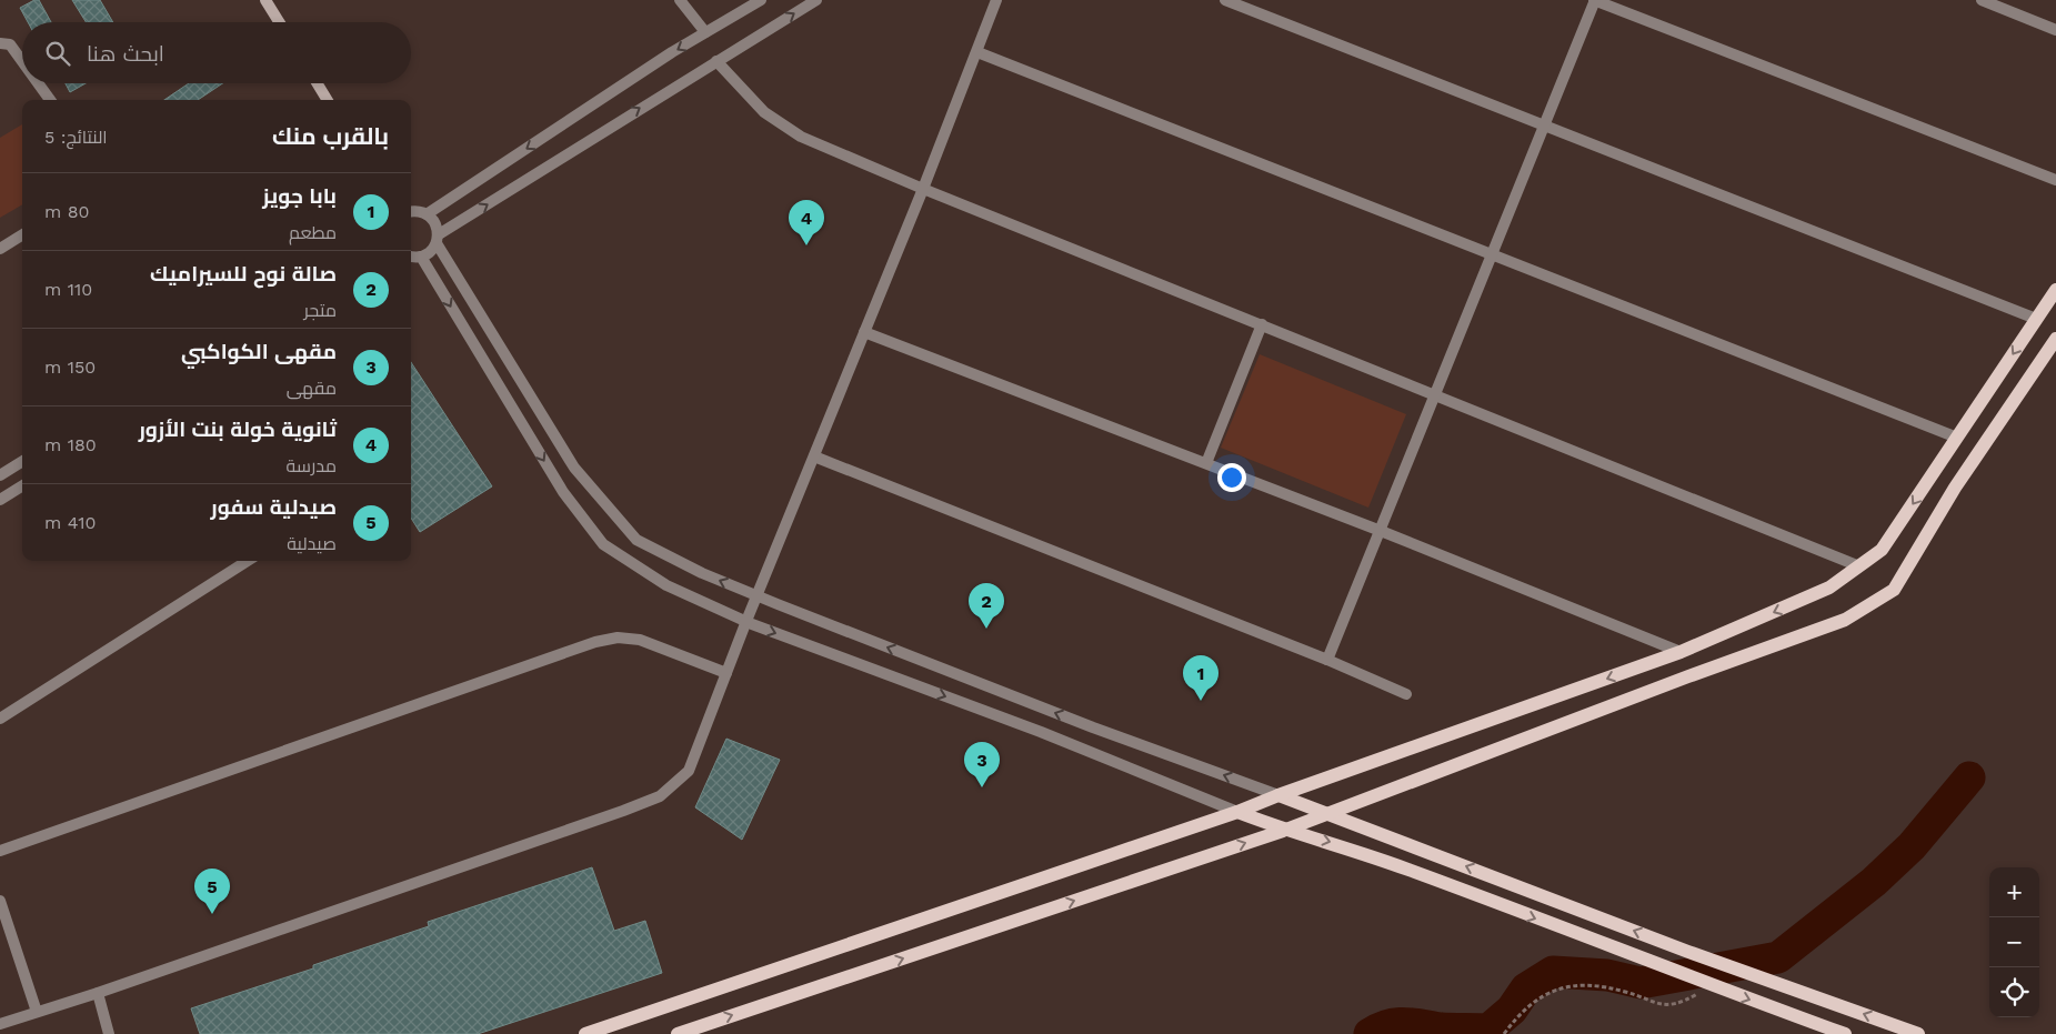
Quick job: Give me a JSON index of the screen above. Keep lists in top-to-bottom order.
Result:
{
  "page": {
    "search": "ابحث هنا",
    "heading": ["بالقرب منك", "النتائج: 5"],
    "list": [
      {
        "mark": "1",
        "name": "بابا جويز",
        "note": "مطعم",
        "value": "80 m"
      },
      {
        "mark": "2",
        "name": "صالة نوح للسيراميك",
        "note": "متجر",
        "value": "110 m"
      },
      {
        "mark": "3",
        "name": "مقهى الكواكبي",
        "note": "مقهى",
        "value": "150 m"
      },
      {
        "mark": "4",
        "name": "ثانوية خولة بنت الأزور",
        "note": "مدرسة",
        "value": "180 m"
      },
      {
        "mark": "5",
        "name": "صيدلية سفور",
        "note": "صيدلية",
        "value": "410 m"
      }
    ],
    "pins": [
      "4",
      "2",
      "1",
      "3",
      "5"
    ],
    "map_buttons": ["+", "−"]
  }
}
